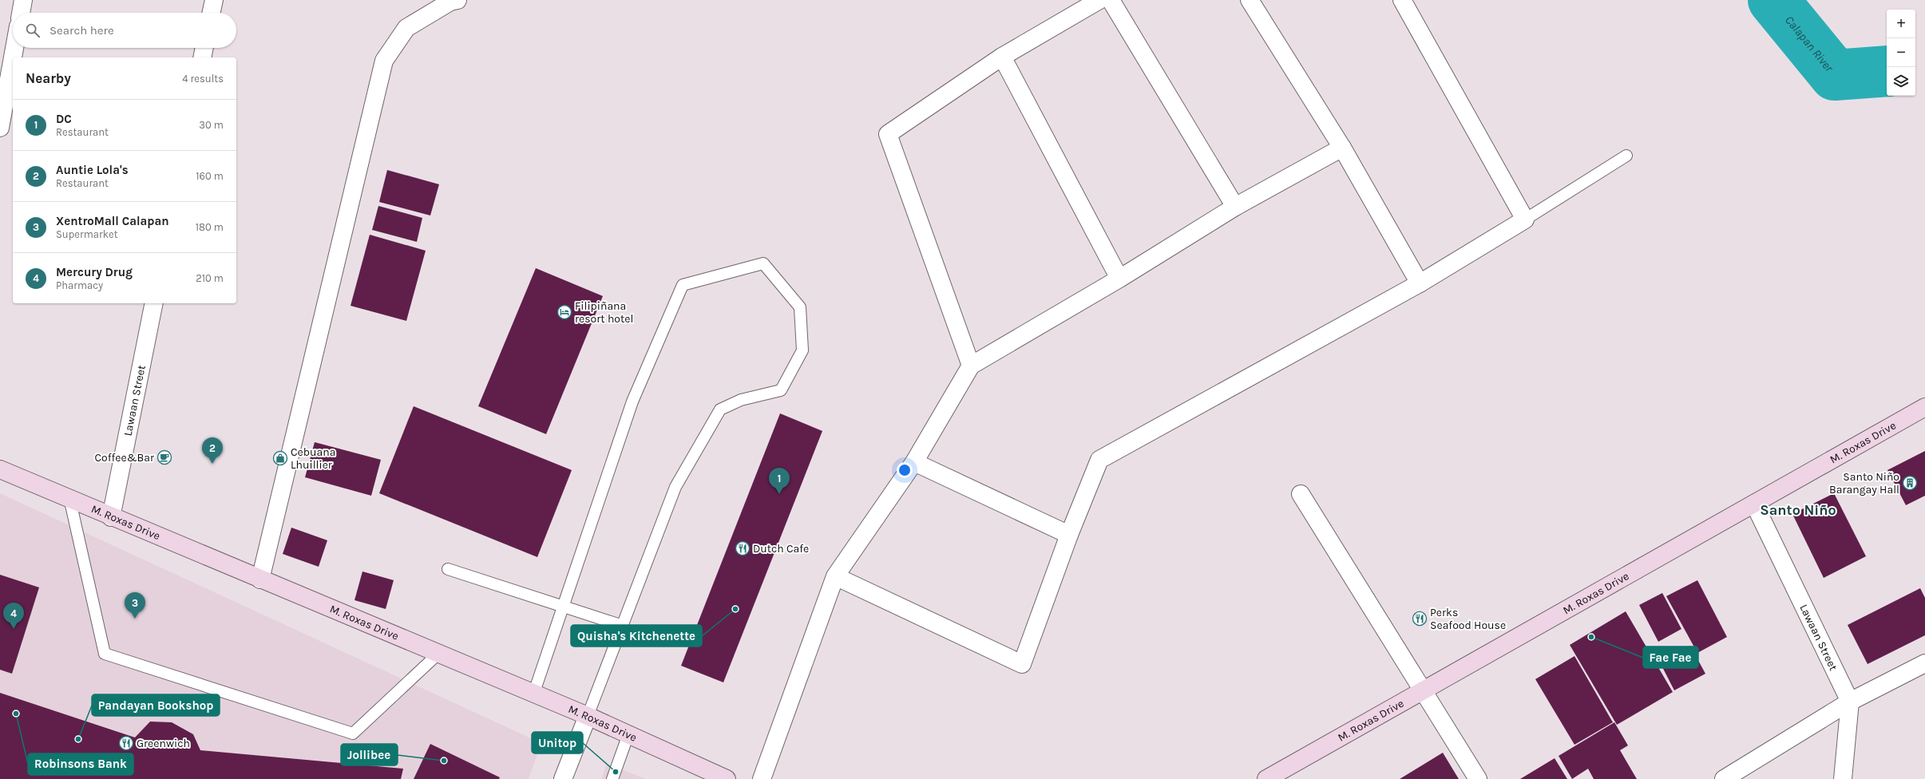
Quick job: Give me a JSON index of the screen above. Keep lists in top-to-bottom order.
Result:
{
  "streets": {
    "main road": ["M. Roxas Drive"],
    "street": ["Lawaan Street"]
  },
  "crossings": [
    ["Lawaan Street", "M. Roxas Drive"]
  ],
  "districts": ["Santo Niño"],
  "water": ["Calapan River"],
  "places": {
    "hotel": ["Filipiñana resort hotel"],
    "cafe": ["Coffee&Bar"],
    "shop": ["Cebuana Lhuillier"],
    "building": ["Santo Niño Barangay Hall"],
    "restaurant": ["Dutch Cafe", "Perks Seafood House", "Greenwich"],
    "other": [
      "Quisha's Kitchenette",
      "Fae Fae",
      "Robinsons Bank",
      "Pandayan Bookshop",
      "Jollibee",
      "Unitop"
    ]
  },
  "page": {
    "map_buttons": ["+", "−"],
    "search": "Search here",
    "heading": ["Nearby", "4 results"],
    "list": [
      {
        "mark": "1",
        "name": "DC",
        "note": "Restaurant",
        "value": "30 m"
      },
      {
        "mark": "2",
        "name": "Auntie Lola's",
        "note": "Restaurant",
        "value": "160 m"
      },
      {
        "mark": "3",
        "name": "XentroMall Calapan",
        "note": "Supermarket",
        "value": "180 m"
      },
      {
        "mark": "4",
        "name": "Mercury Drug",
        "note": "Pharmacy",
        "value": "210 m"
      }
    ],
    "pins": [
      "2",
      "1",
      "3",
      "4"
    ]
  }
}
